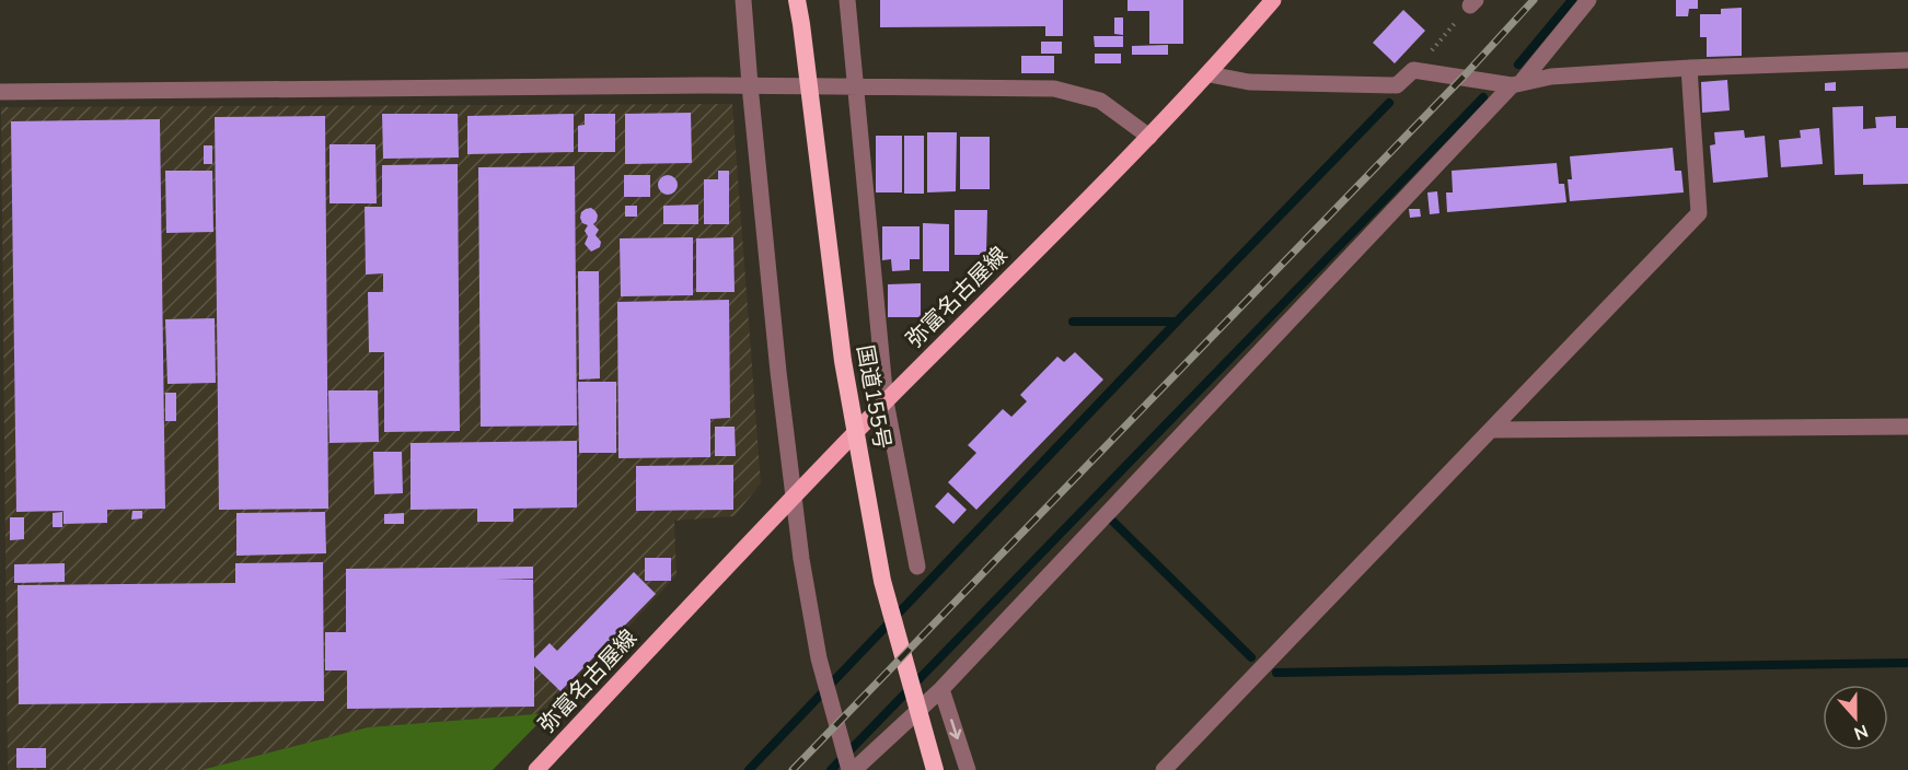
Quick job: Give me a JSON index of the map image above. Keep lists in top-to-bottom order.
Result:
{
  "streets": {
    "highway": ["国道155号"],
    "main road": ["弥富名古屋線"]
  },
  "north": "bottom"
}
